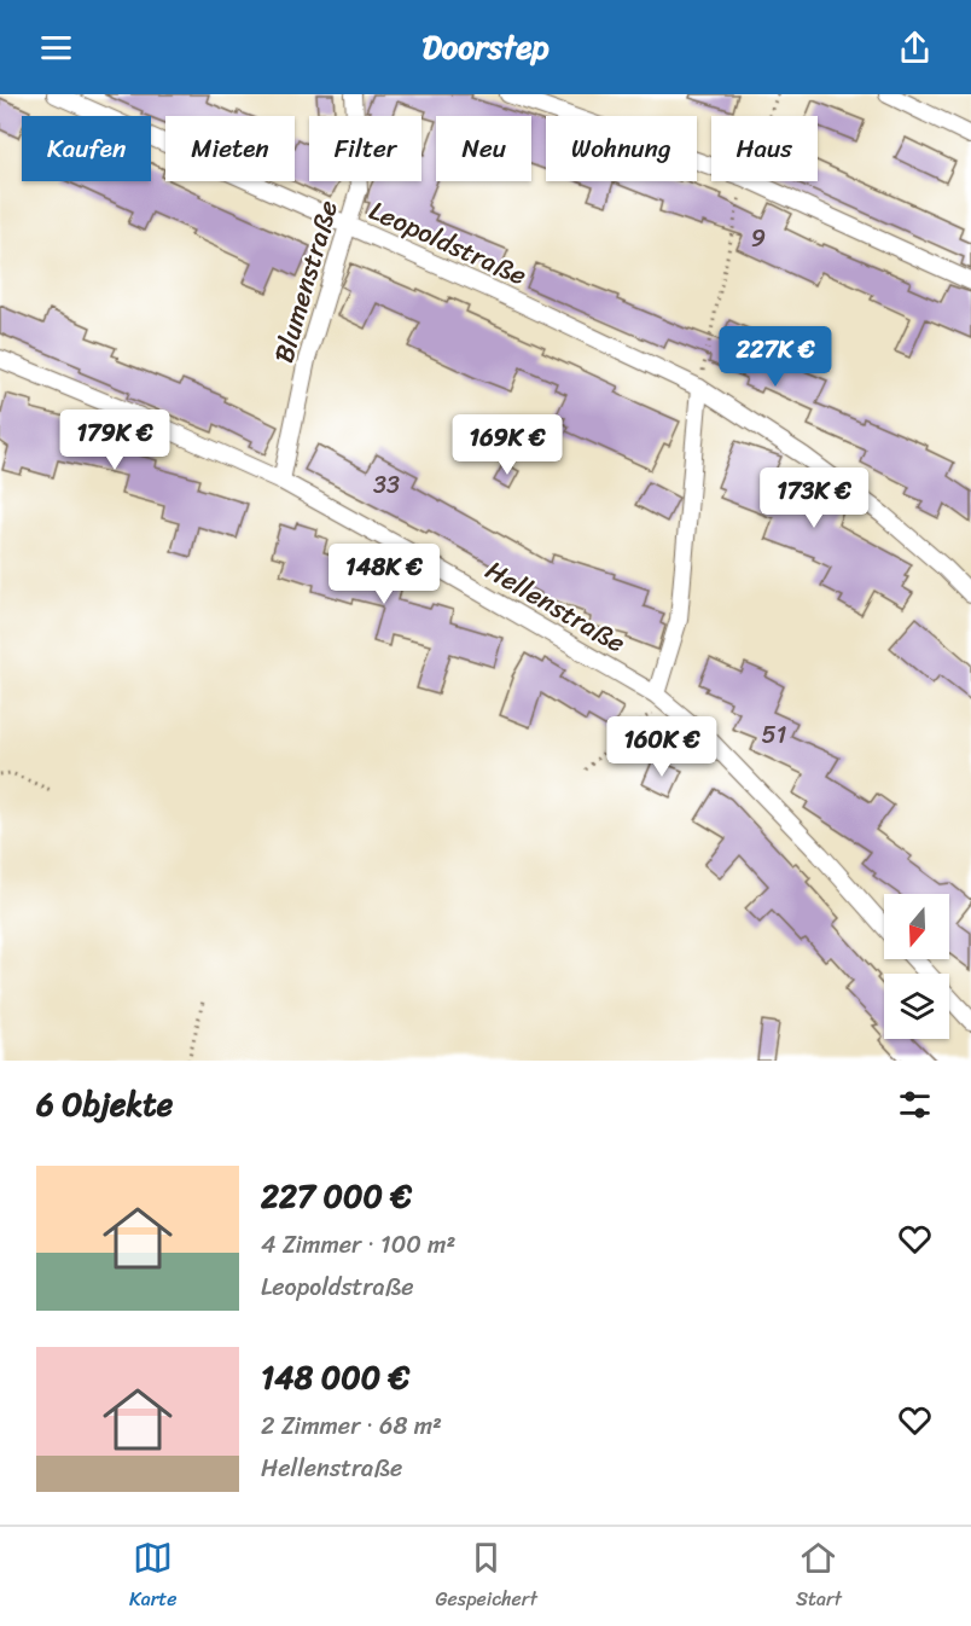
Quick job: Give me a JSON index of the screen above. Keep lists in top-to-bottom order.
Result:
{
  "streets": {
    "street": ["Leopoldstraße", "Blumenstraße", "Hellenstraße"]
  },
  "crossings": [
    ["Leopoldstraße", "Blumenstraße"],
    ["Blumenstraße", "Hellenstraße"]
  ],
  "house_numbers": ["9", "33", "51"],
  "north": "bottom",
  "page": {
    "header": "Doorstep",
    "chip": [
      "Kaufen",
      "Mieten",
      "Filter",
      "Neu",
      "Wohnung",
      "Haus"
    ],
    "price": [
      "227K €",
      "179K €",
      "169K €",
      "173K €",
      "148K €",
      "160K €"
    ],
    "heading": "6 Objekte",
    "list": [
      {
        "name": "227 000 €",
        "note": "4 Zimmer · 100 m² · Leopoldstraße"
      },
      {
        "name": "148 000 €",
        "note": "2 Zimmer · 68 m² · Hellenstraße"
      }
    ],
    "tabs": ["Karte", "Gespeichert", "Start"]
  }
}
